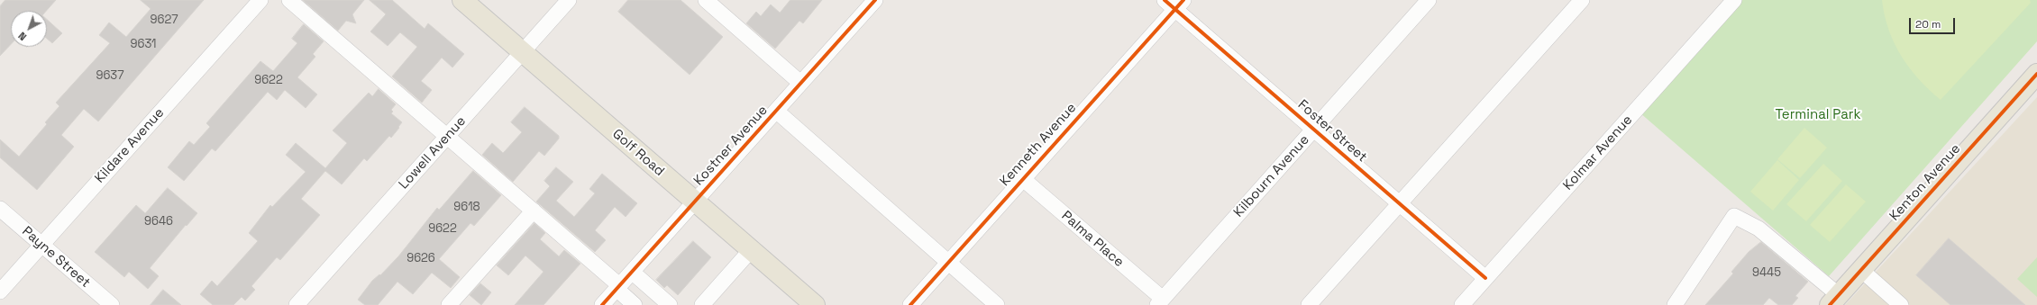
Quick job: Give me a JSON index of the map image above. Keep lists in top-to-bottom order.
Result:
{
  "streets": {
    "main road": ["Golf Road", "Kenton Avenue"],
    "street": [
      "Foster Street",
      "Kenneth Avenue",
      "Kildare Avenue",
      "Kostner Avenue",
      "Lowell Avenue",
      "Kolmar Avenue",
      "Kilbourn Avenue",
      "Palma Place",
      "Payne Street"
    ]
  },
  "crossings": [
    ["Foster Street", "Kenneth Avenue"],
    ["Foster Street", "Kolmar Avenue"],
    ["Foster Street", "Kilbourn Avenue"],
    ["Kenneth Avenue", "Palma Place"],
    ["Kildare Avenue", "Payne Street"],
    ["Kostner Avenue", "Golf Road"],
    ["Lowell Avenue", "Golf Road"],
    ["Kilbourn Avenue", "Palma Place"]
  ],
  "parks": ["Terminal Park"],
  "house_numbers": [
    "9627",
    "9631",
    "9637",
    "9622",
    "9618",
    "9646",
    "9622",
    "9626",
    "9445"
  ],
  "scale_bar": "20 m",
  "north": "bottom left"
}
